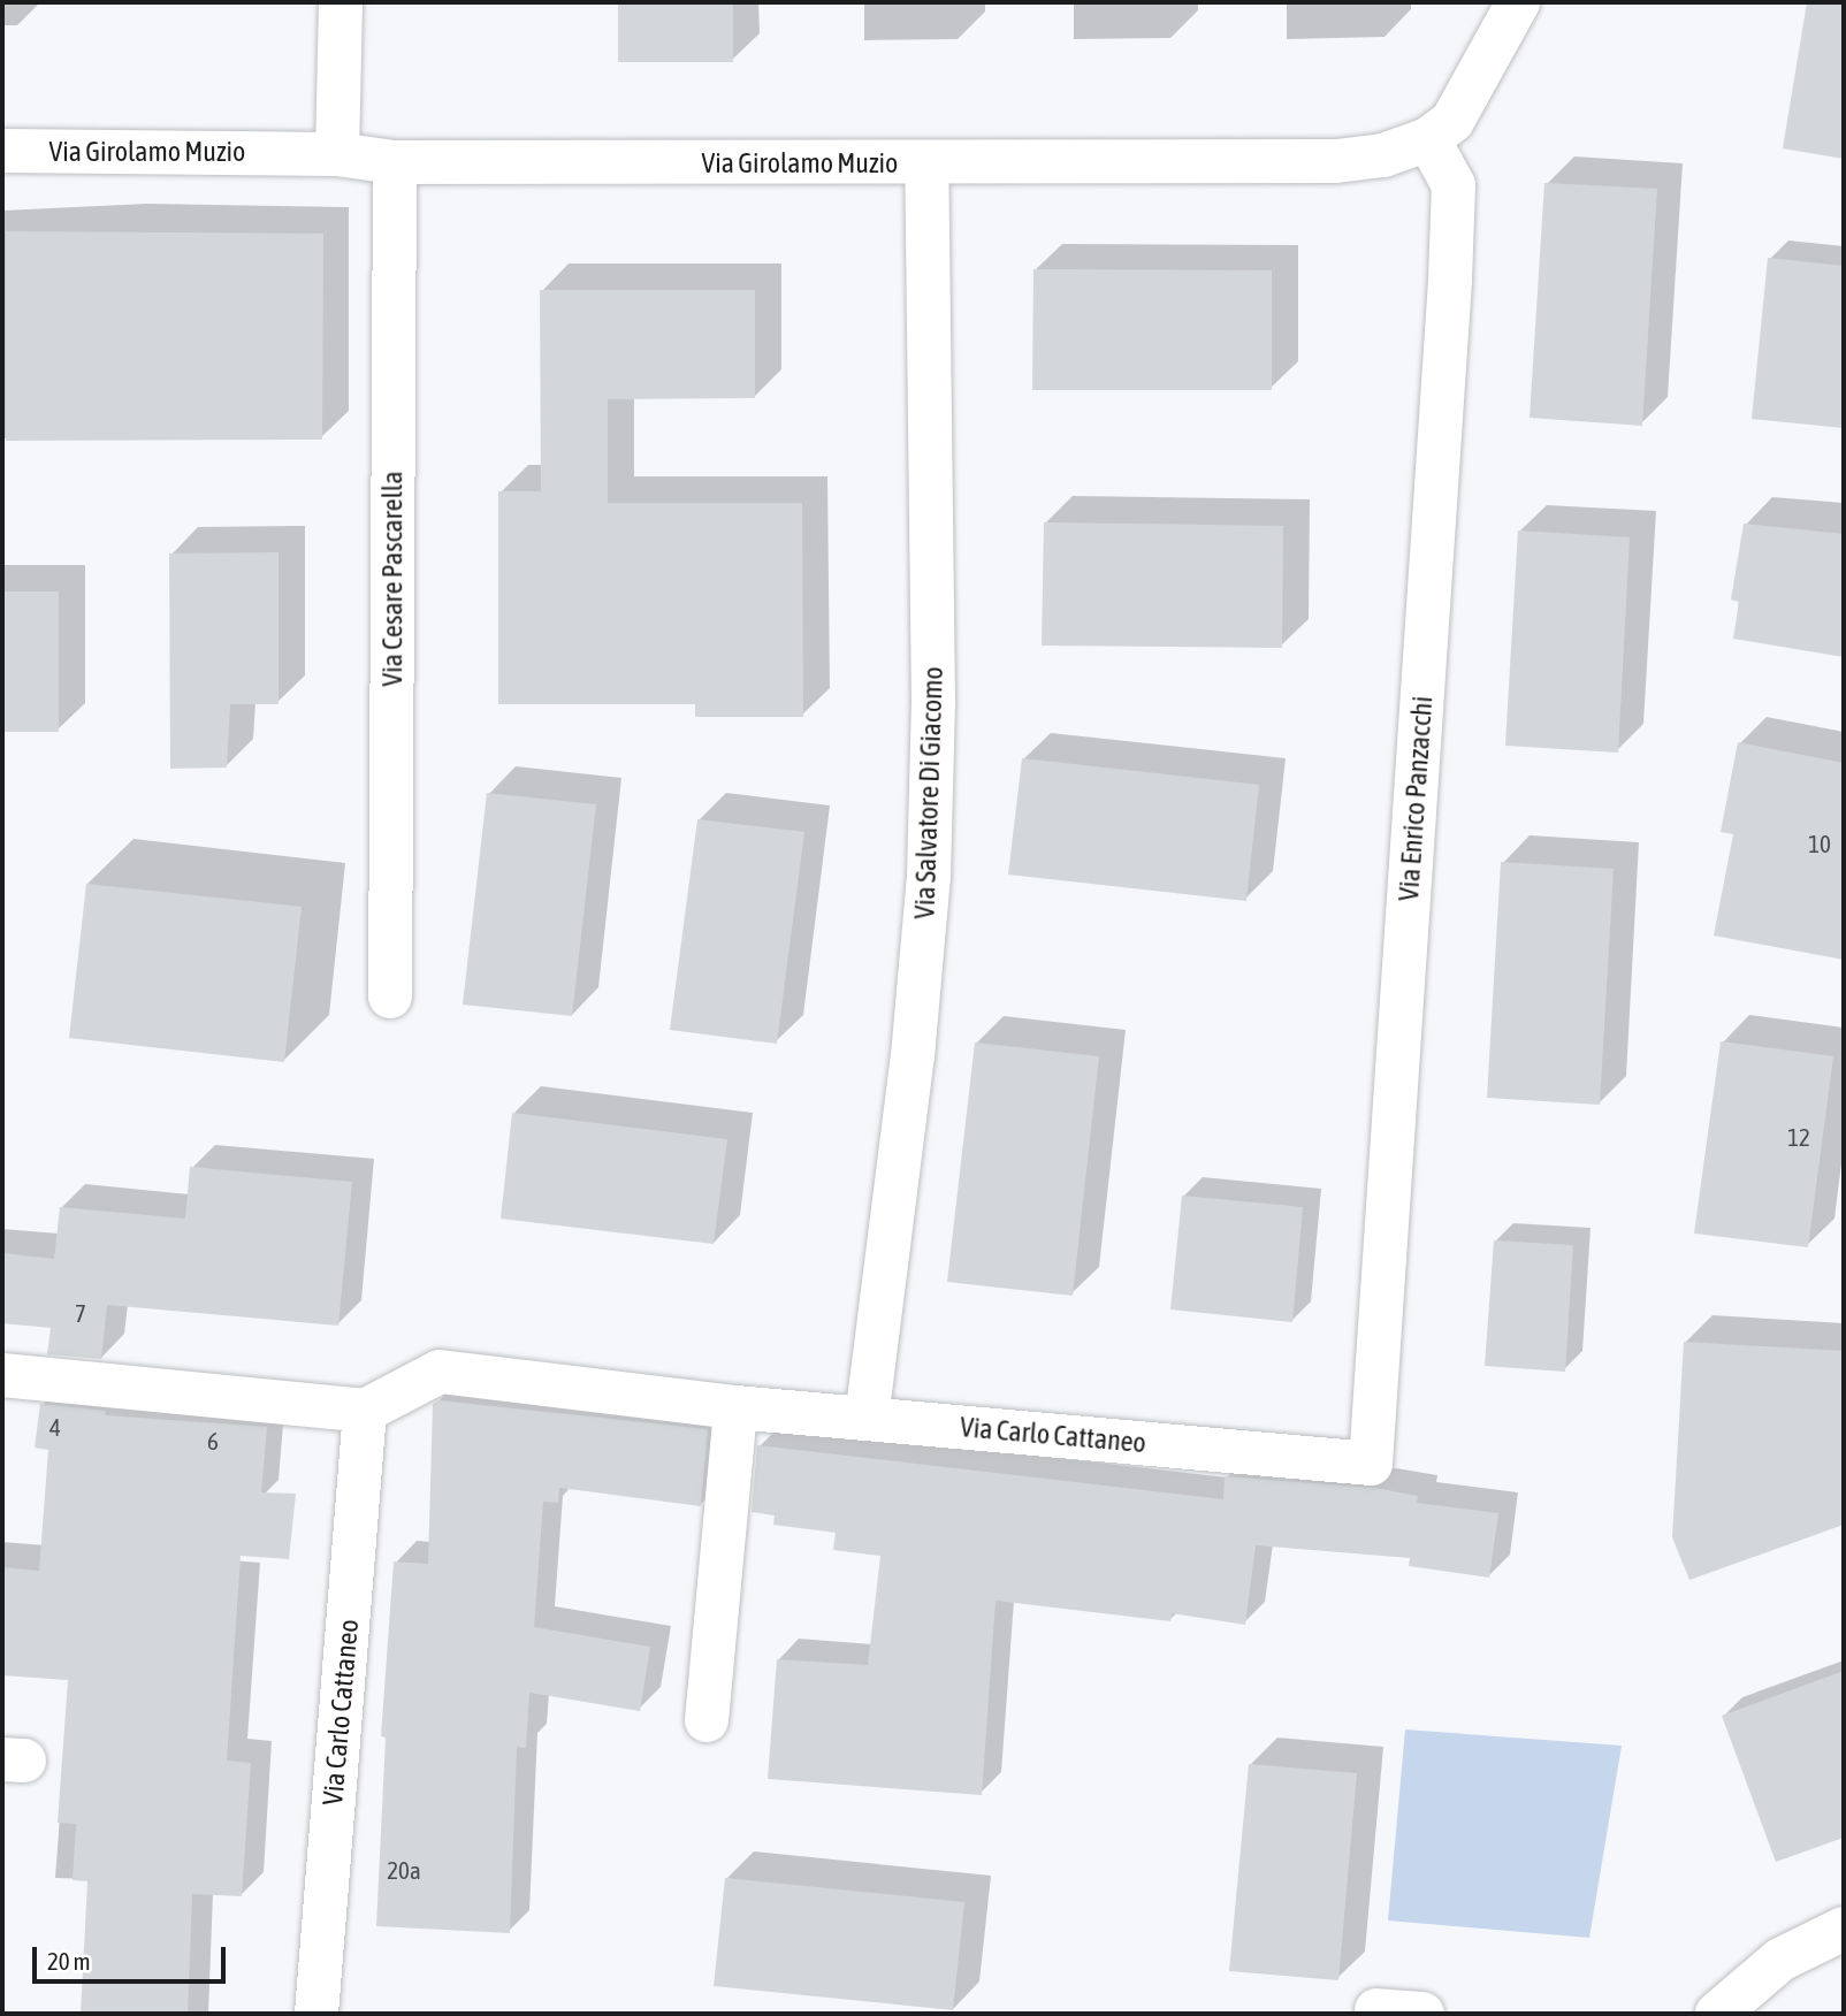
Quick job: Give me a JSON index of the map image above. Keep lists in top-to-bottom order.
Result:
{
  "streets": {
    "street": [
      "Via Girolamo Muzio",
      "Via Cesare Pascarella",
      "Via Salvatore Di Giacomo",
      "Via Enrico Panzacchi",
      "Via Carlo Cattaneo"
    ]
  },
  "crossings": [
    ["Via Girolamo Muzio", "Via Cesare Pascarella"],
    ["Via Girolamo Muzio", "Via Salvatore Di Giacomo"],
    ["Via Girolamo Muzio", "Via Enrico Panzacchi"],
    ["Via Salvatore Di Giacomo", "Via Carlo Cattaneo"],
    ["Via Enrico Panzacchi", "Via Carlo Cattaneo"]
  ],
  "house_numbers": [
    "10",
    "12",
    "7",
    "4",
    "6",
    "20a"
  ],
  "scale_bar": "20 m"
}
